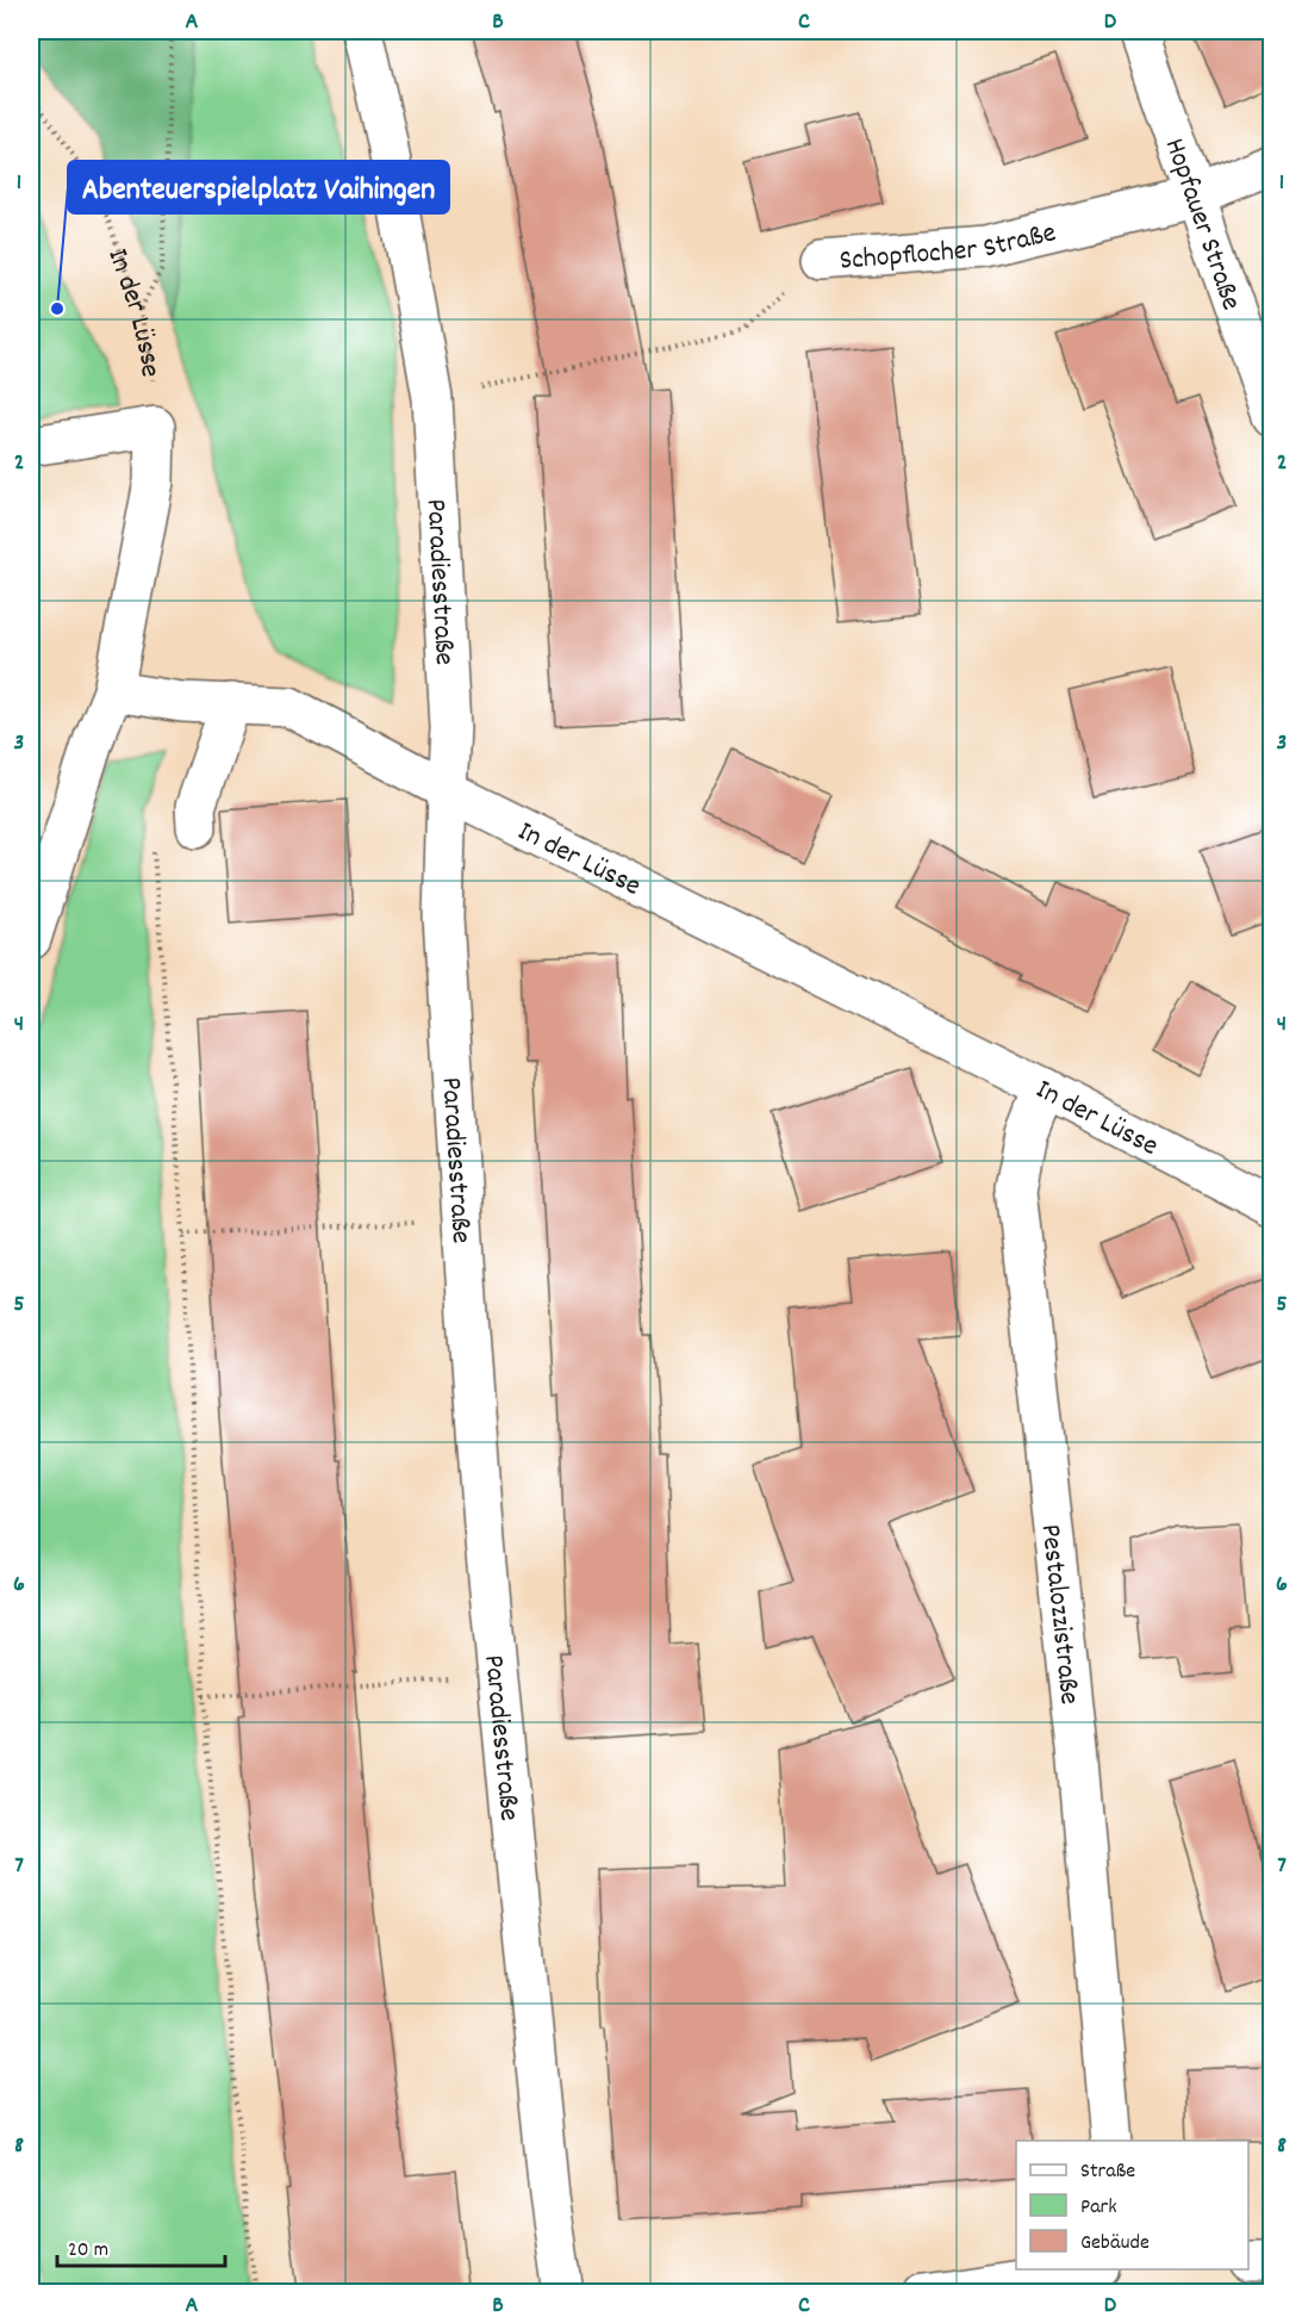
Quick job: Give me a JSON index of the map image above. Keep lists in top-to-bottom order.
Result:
{
  "streets": {
    "street": [
      "Hopfauer Straße",
      "Schopflocher Straße",
      "In der Lüsse",
      "Paradiesstraße",
      "Pestalozzistraße"
    ]
  },
  "crossings": [
    ["Hopfauer Straße", "Schopflocher Straße"],
    ["Schopflocher Straße", "Paradiesstraße"],
    ["In der Lüsse", "Paradiesstraße"],
    ["In der Lüsse", "Pestalozzistraße"]
  ],
  "places": ["Abenteuerspielplatz Vaihingen"],
  "legend": ["Straße", "Park", "Gebäude"],
  "scale_bar": "20 m",
  "grid": {
    "columns": [
      "A",
      "B",
      "C",
      "D"
    ],
    "rows": [
      "1",
      "2",
      "3",
      "4",
      "5",
      "6",
      "7",
      "8"
    ]
  }
}
